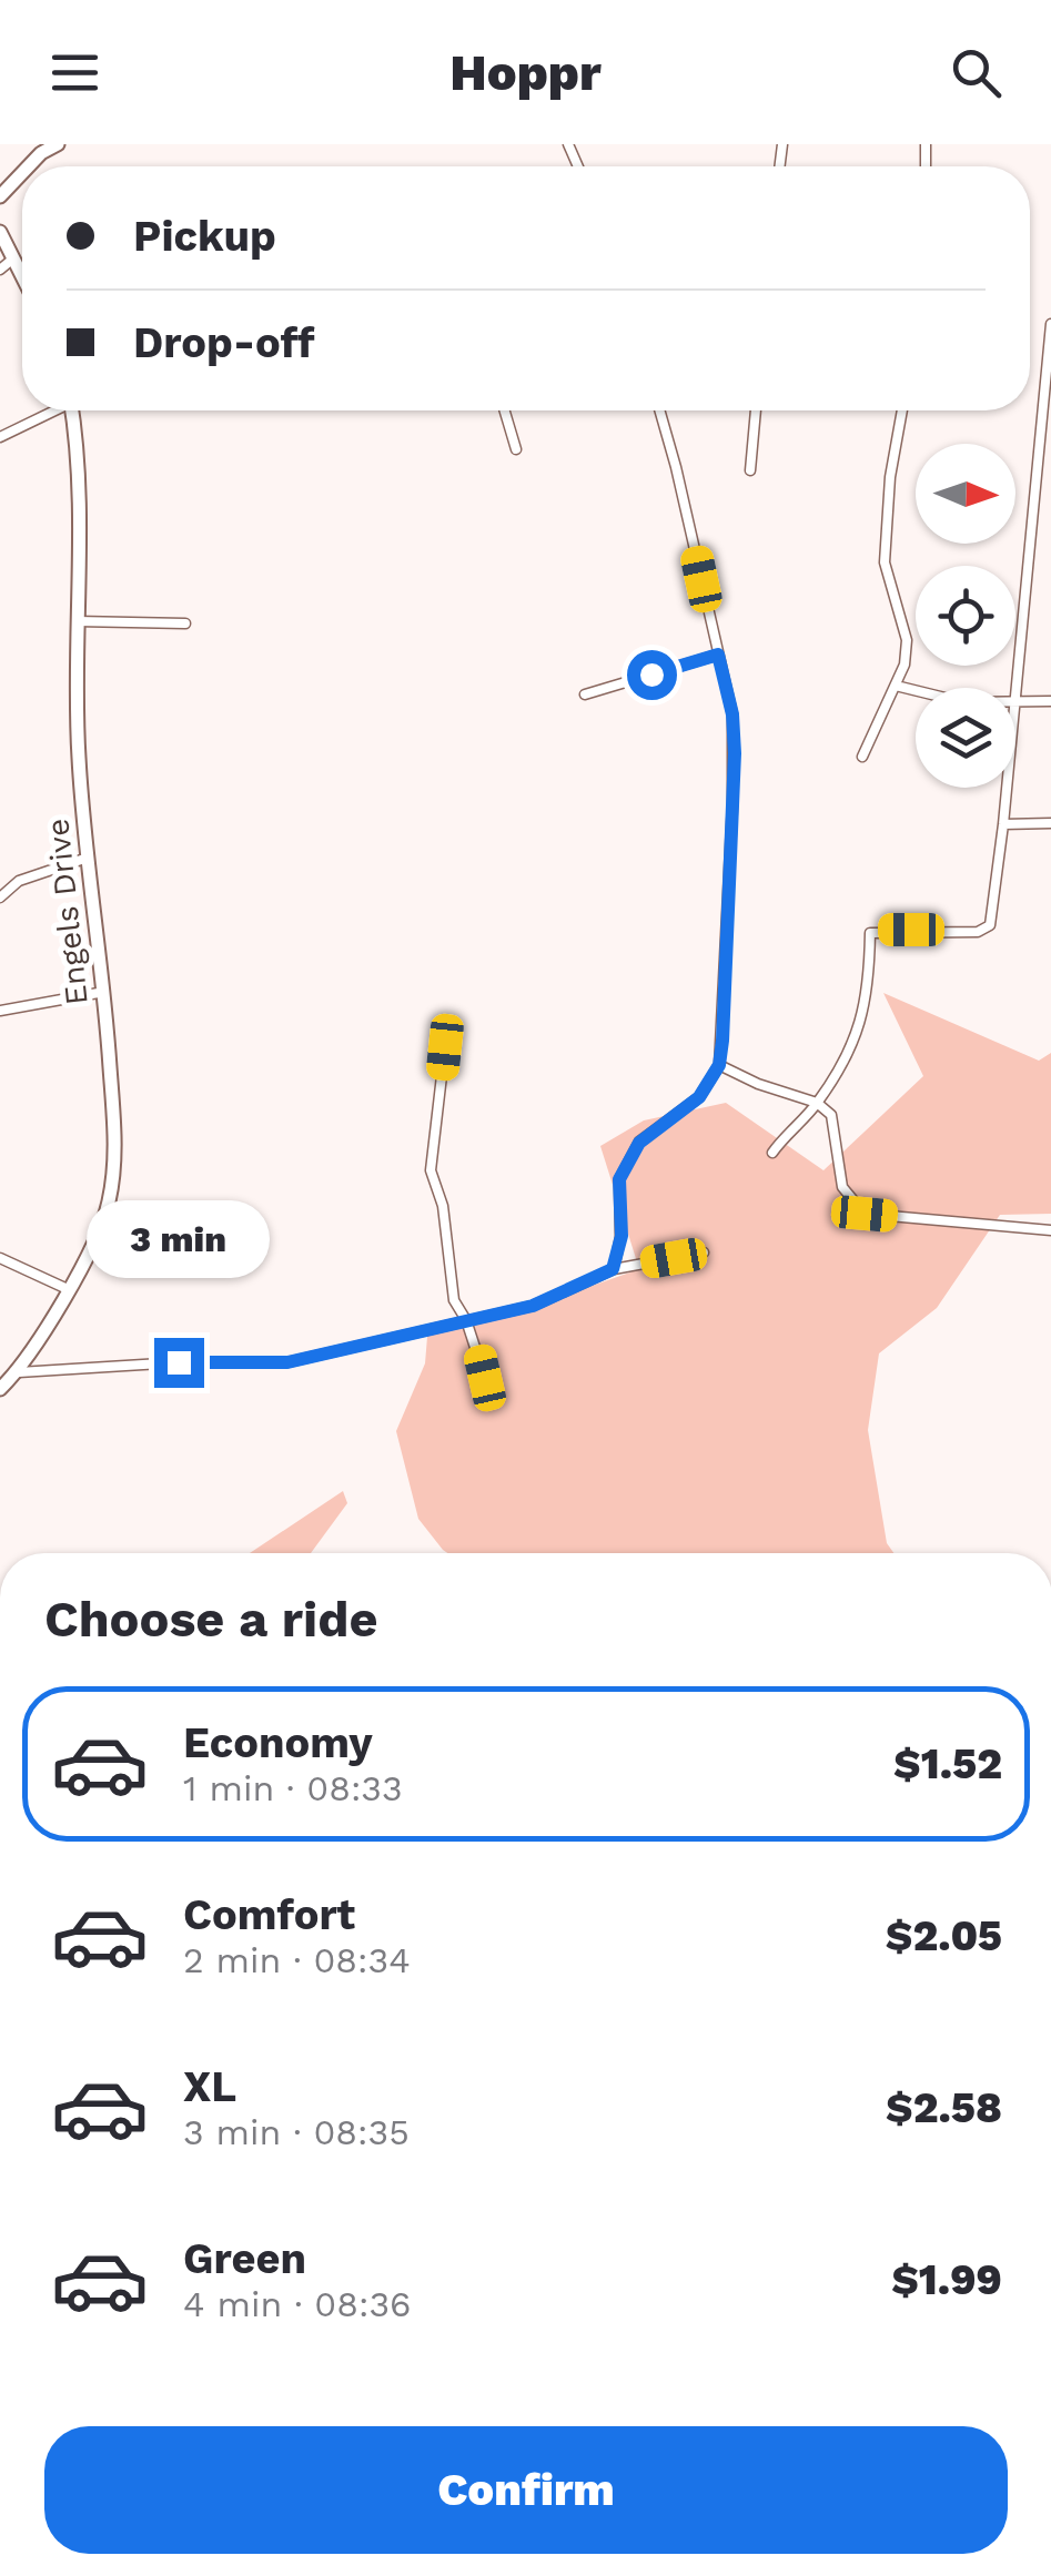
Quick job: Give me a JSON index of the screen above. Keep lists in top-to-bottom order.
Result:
{
  "streets": {
    "street": ["Engels Drive"]
  },
  "north": "right",
  "page": {
    "header": "Hoppr",
    "banner": ["Pickup", "Drop-off"],
    "bubble": "3 min",
    "heading": "Choose a ride",
    "list": [
      {
        "name": "Economy",
        "note": "1 min · 08:33",
        "value": "$1.52"
      },
      {
        "name": "Comfort",
        "note": "2 min · 08:34",
        "value": "$2.05"
      },
      {
        "name": "XL",
        "note": "3 min · 08:35",
        "value": "$2.58"
      },
      {
        "name": "Green",
        "note": "4 min · 08:36",
        "value": "$1.99"
      }
    ],
    "buttons": "Confirm"
  }
}
